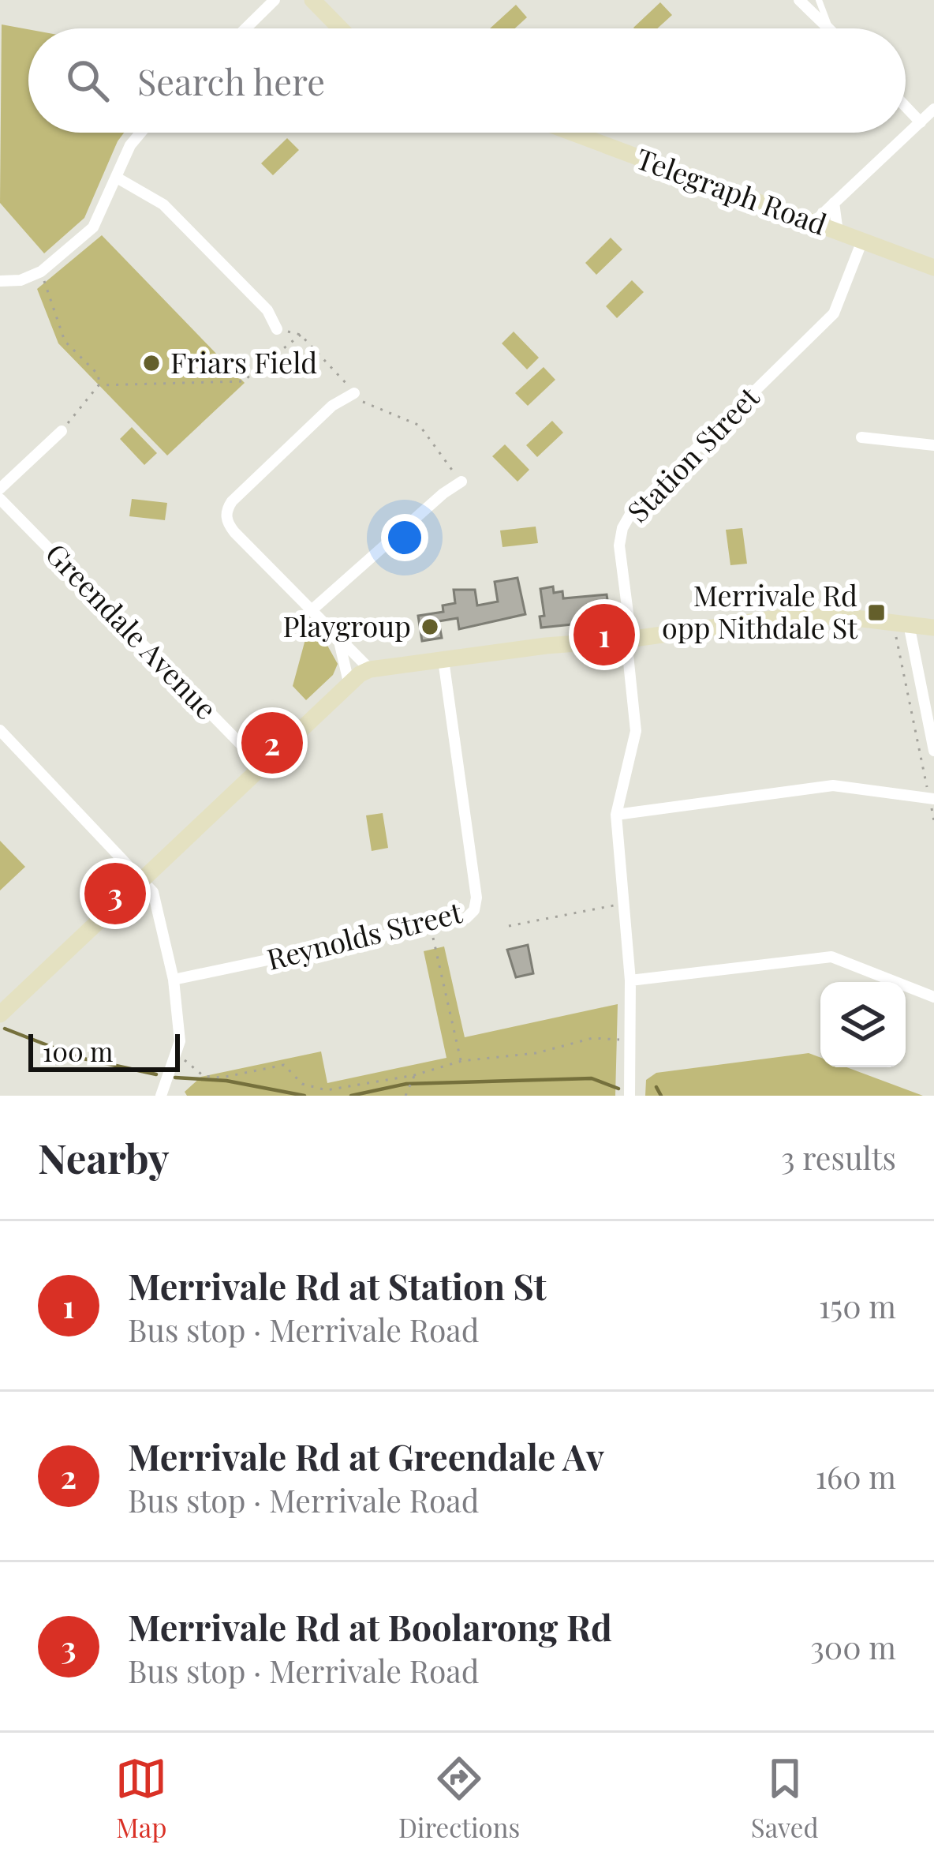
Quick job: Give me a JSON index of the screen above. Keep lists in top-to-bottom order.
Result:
{
  "streets": {
    "street": [
      "Telegraph Road",
      "Station Street",
      "Greendale Avenue",
      "Reynolds Street"
    ]
  },
  "crossings": [
    ["Telegraph Road", "Station Street"]
  ],
  "places": {
    "other": ["Friars Field", "Playgroup"],
    "transit": ["Merrivale Rd opp Nithdale St"]
  },
  "scale_bar": "100 m",
  "page": {
    "search": "Search here",
    "pins": ["1", "2", "3"],
    "scale": "100 m",
    "heading": ["Nearby", "3 results"],
    "list": [
      {
        "mark": "1",
        "name": "Merrivale Rd at Station St",
        "note": "Bus stop · Merrivale Road",
        "value": "150 m"
      },
      {
        "mark": "2",
        "name": "Merrivale Rd at Greendale Av",
        "note": "Bus stop · Merrivale Road",
        "value": "160 m"
      },
      {
        "mark": "3",
        "name": "Merrivale Rd at Boolarong Rd",
        "note": "Bus stop · Merrivale Road",
        "value": "300 m"
      }
    ],
    "nav": ["Map", "Directions", "Saved"]
  }
}
